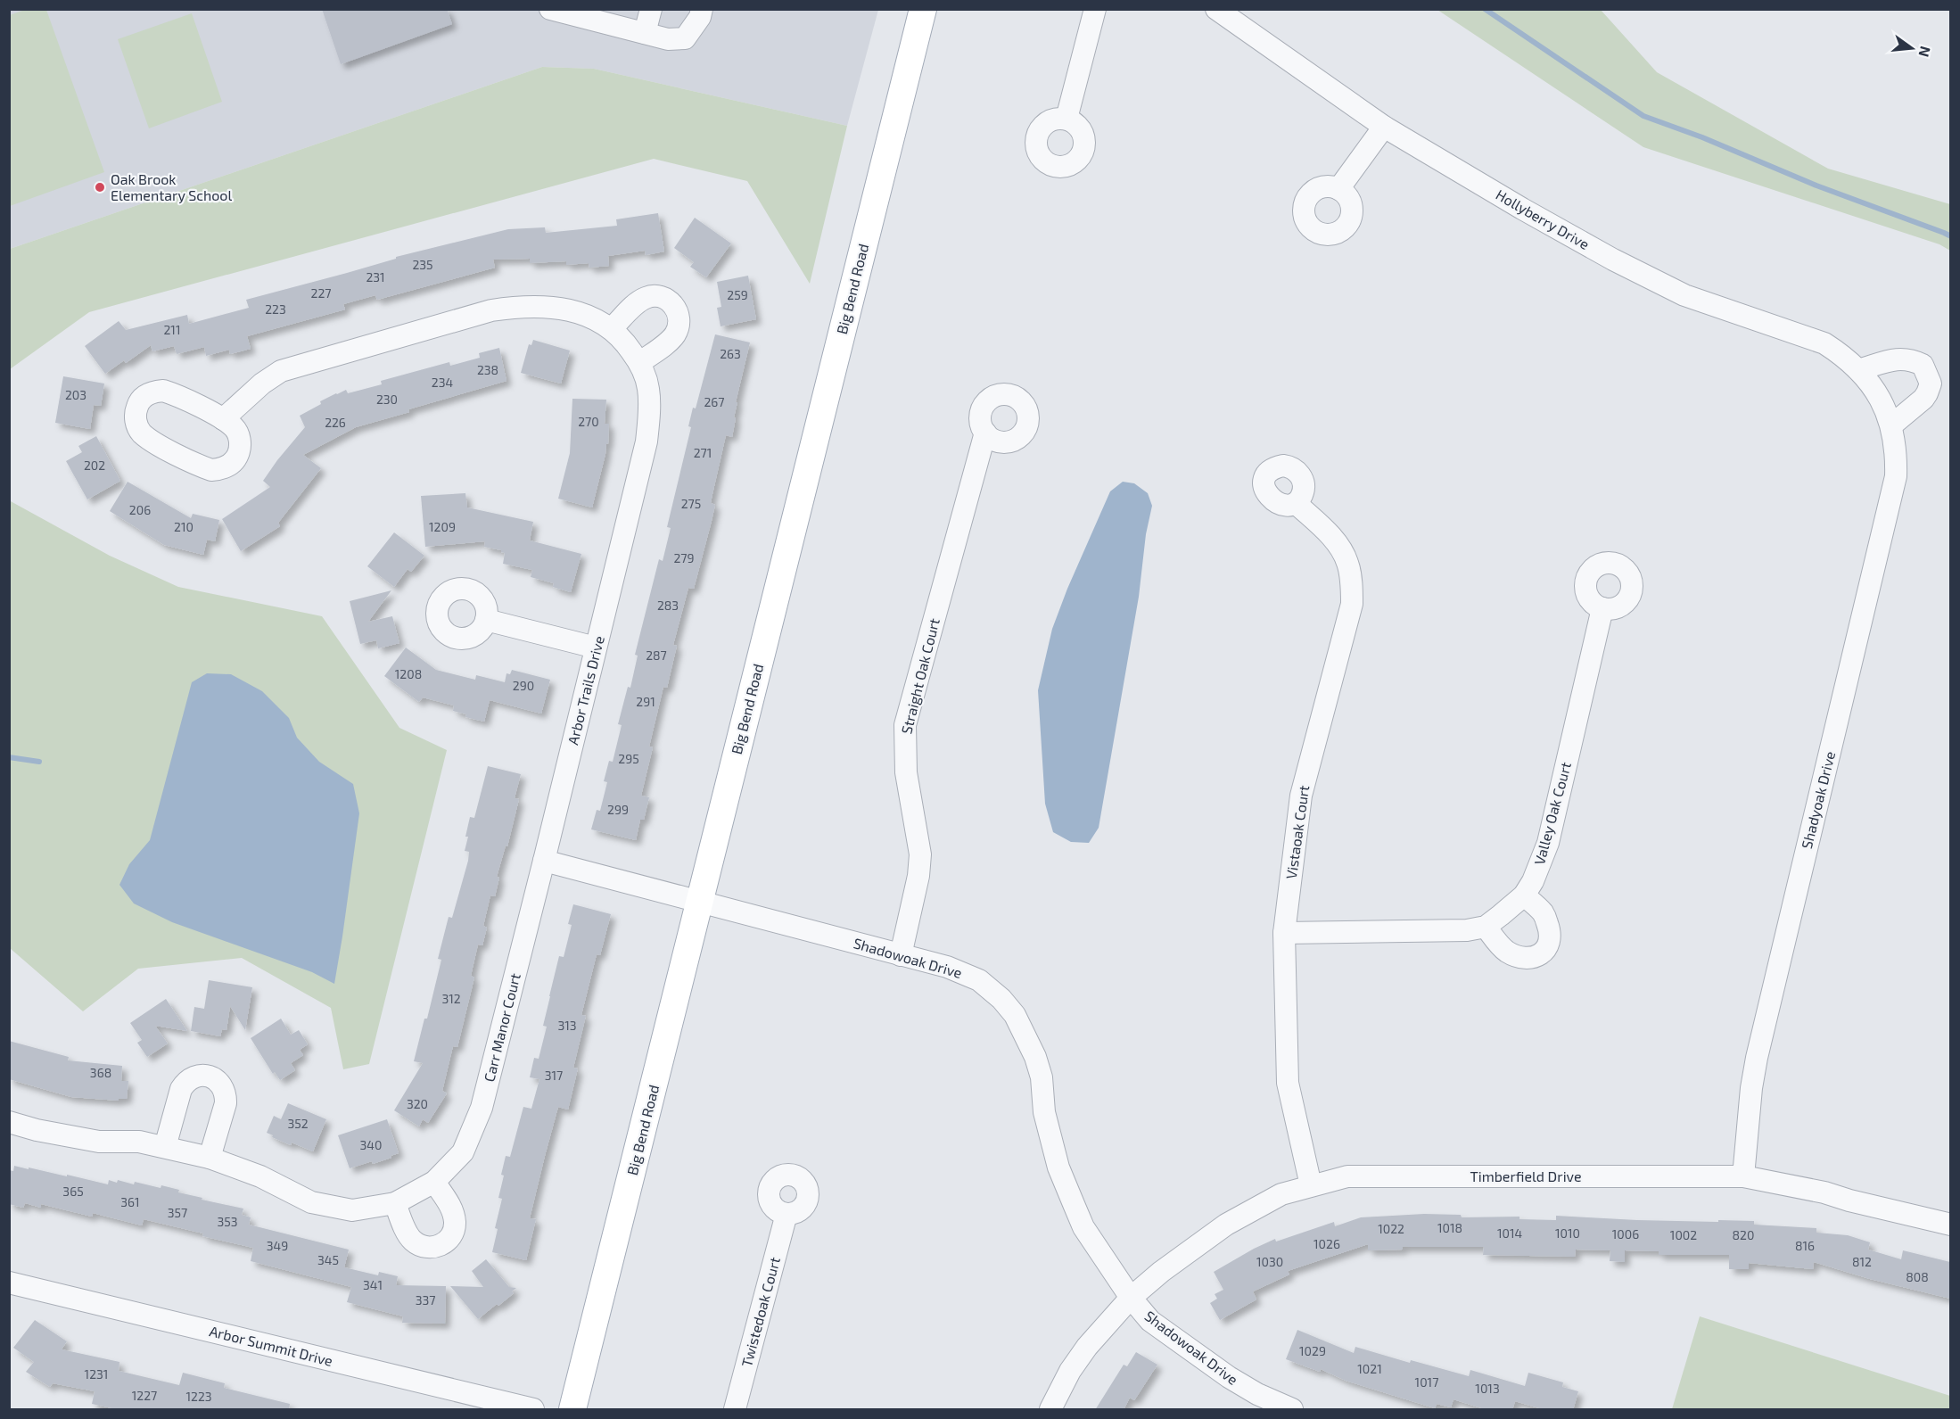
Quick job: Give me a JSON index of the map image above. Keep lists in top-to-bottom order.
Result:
{
  "streets": {
    "main road": ["Big Bend Road"],
    "street": [
      "Hollyberry Drive",
      "Straight Oak Court",
      "Arbor Trails Drive",
      "Shadyoak Drive",
      "Valley Oak Court",
      "Vistaoak Court",
      "Shadowoak Drive",
      "Carr Manor Court",
      "Timberfield Drive",
      "Twistedoak Court",
      "Arbor Summit Drive"
    ]
  },
  "crossings": [
    ["Hollyberry Drive", "Shadyoak Drive"],
    ["Big Bend Road", "Shadowoak Drive"],
    ["Straight Oak Court", "Shadowoak Drive"],
    ["Arbor Trails Drive", "Carr Manor Court"],
    ["Shadyoak Drive", "Timberfield Drive"],
    ["Valley Oak Court", "Vistaoak Court"],
    ["Vistaoak Court", "Timberfield Drive"],
    ["Shadowoak Drive", "Timberfield Drive"]
  ],
  "places": ["Oak Brook Elementary School"],
  "house_numbers": [
    "235",
    "231",
    "227",
    "259",
    "223",
    "211",
    "263",
    "238",
    "234",
    "203",
    "230",
    "267",
    "270",
    "226",
    "271",
    "202",
    "275",
    "206",
    "210",
    "1209",
    "279",
    "283",
    "287",
    "1208",
    "290",
    "291",
    "295",
    "299",
    "312",
    "313",
    "368",
    "317",
    "320",
    "352",
    "340",
    "365",
    "361",
    "357",
    "353",
    "1018",
    "1022",
    "1014",
    "1010",
    "1006",
    "1002",
    "820",
    "1026",
    "349",
    "816",
    "345",
    "1030",
    "812",
    "808",
    "341",
    "337",
    "1029",
    "1021",
    "1231",
    "1017",
    "1013",
    "1227",
    "1223"
  ],
  "north": "right"
}
